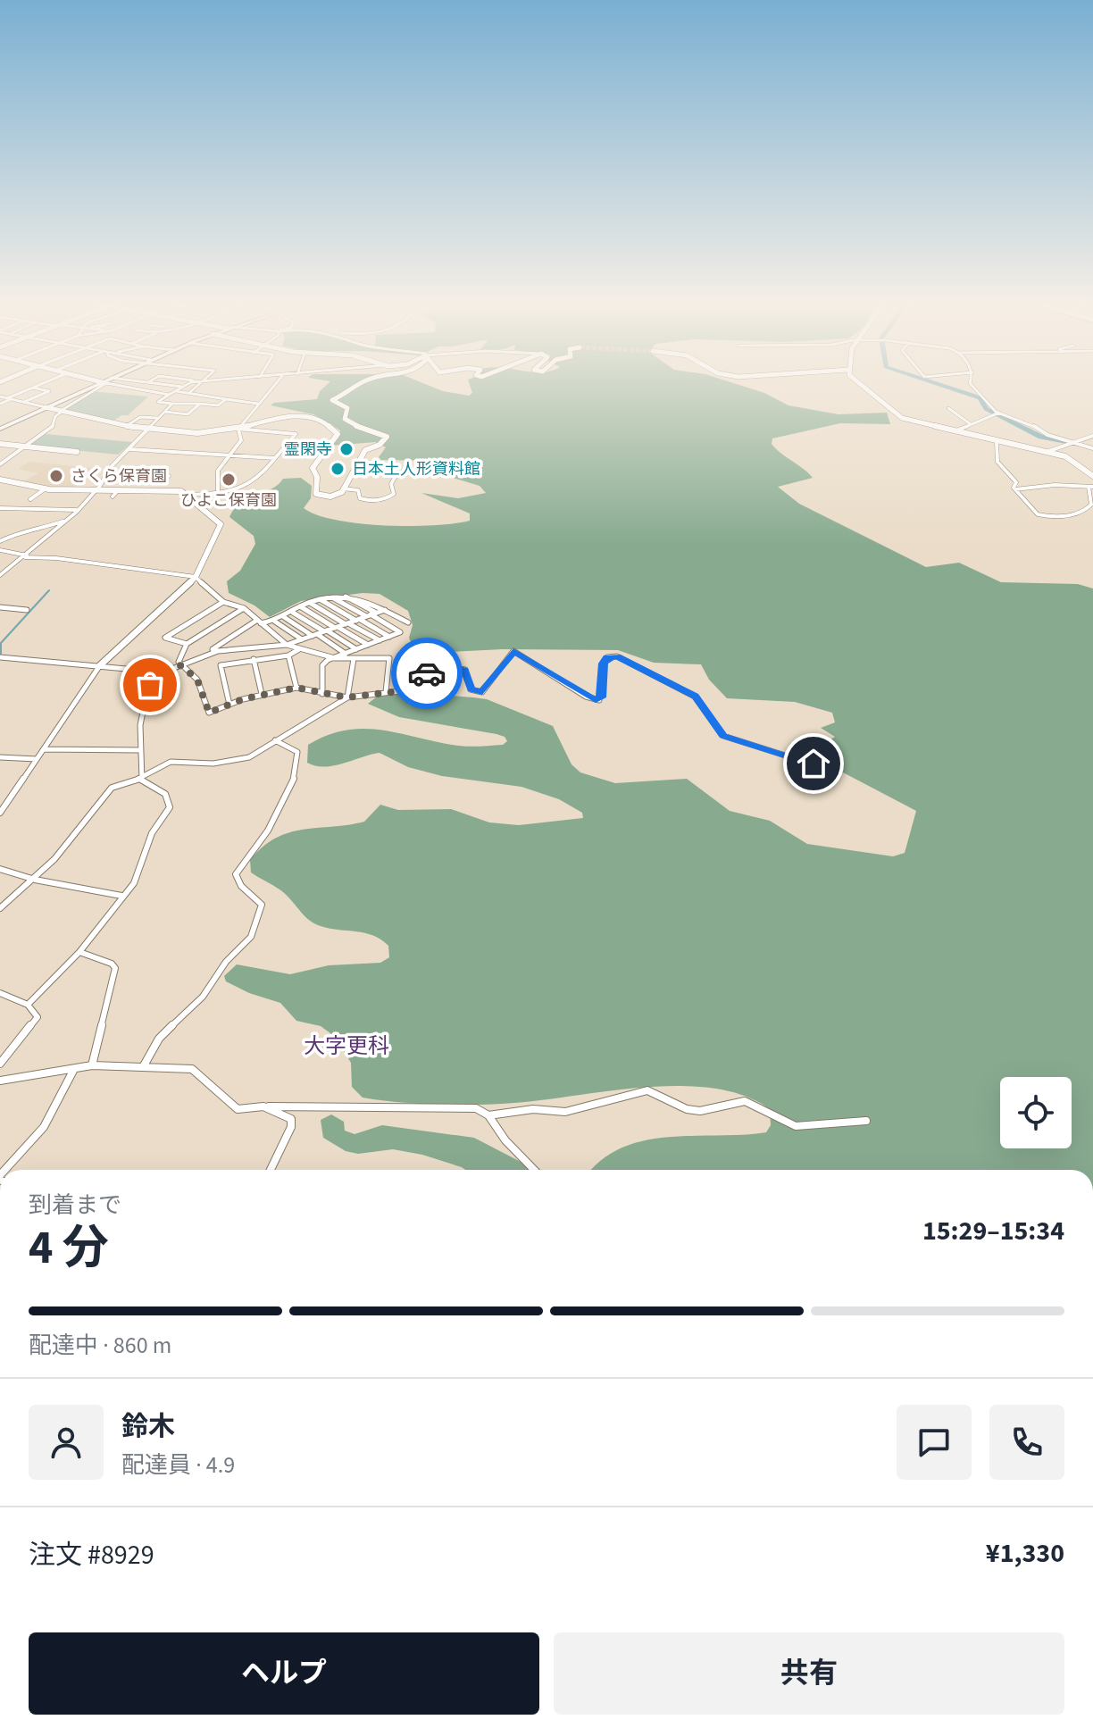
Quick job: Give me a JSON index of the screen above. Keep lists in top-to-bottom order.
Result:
{
  "districts": ["大字更科"],
  "places": [
    "霊閑寺",
    "日本土人形資料館",
    "さくら保育園",
    "ひよこ保育園"
  ],
  "page": {
    "heading": ["4 分", "到着まで", "15:29–15:34"],
    "panel": [
      "鈴木",
      "配達員 · 4.9",
      "注文 #8929",
      "¥1,330"
    ],
    "bar": "配達中 · 860 m",
    "buttons": ["ヘルプ", "共有"]
  }
}
